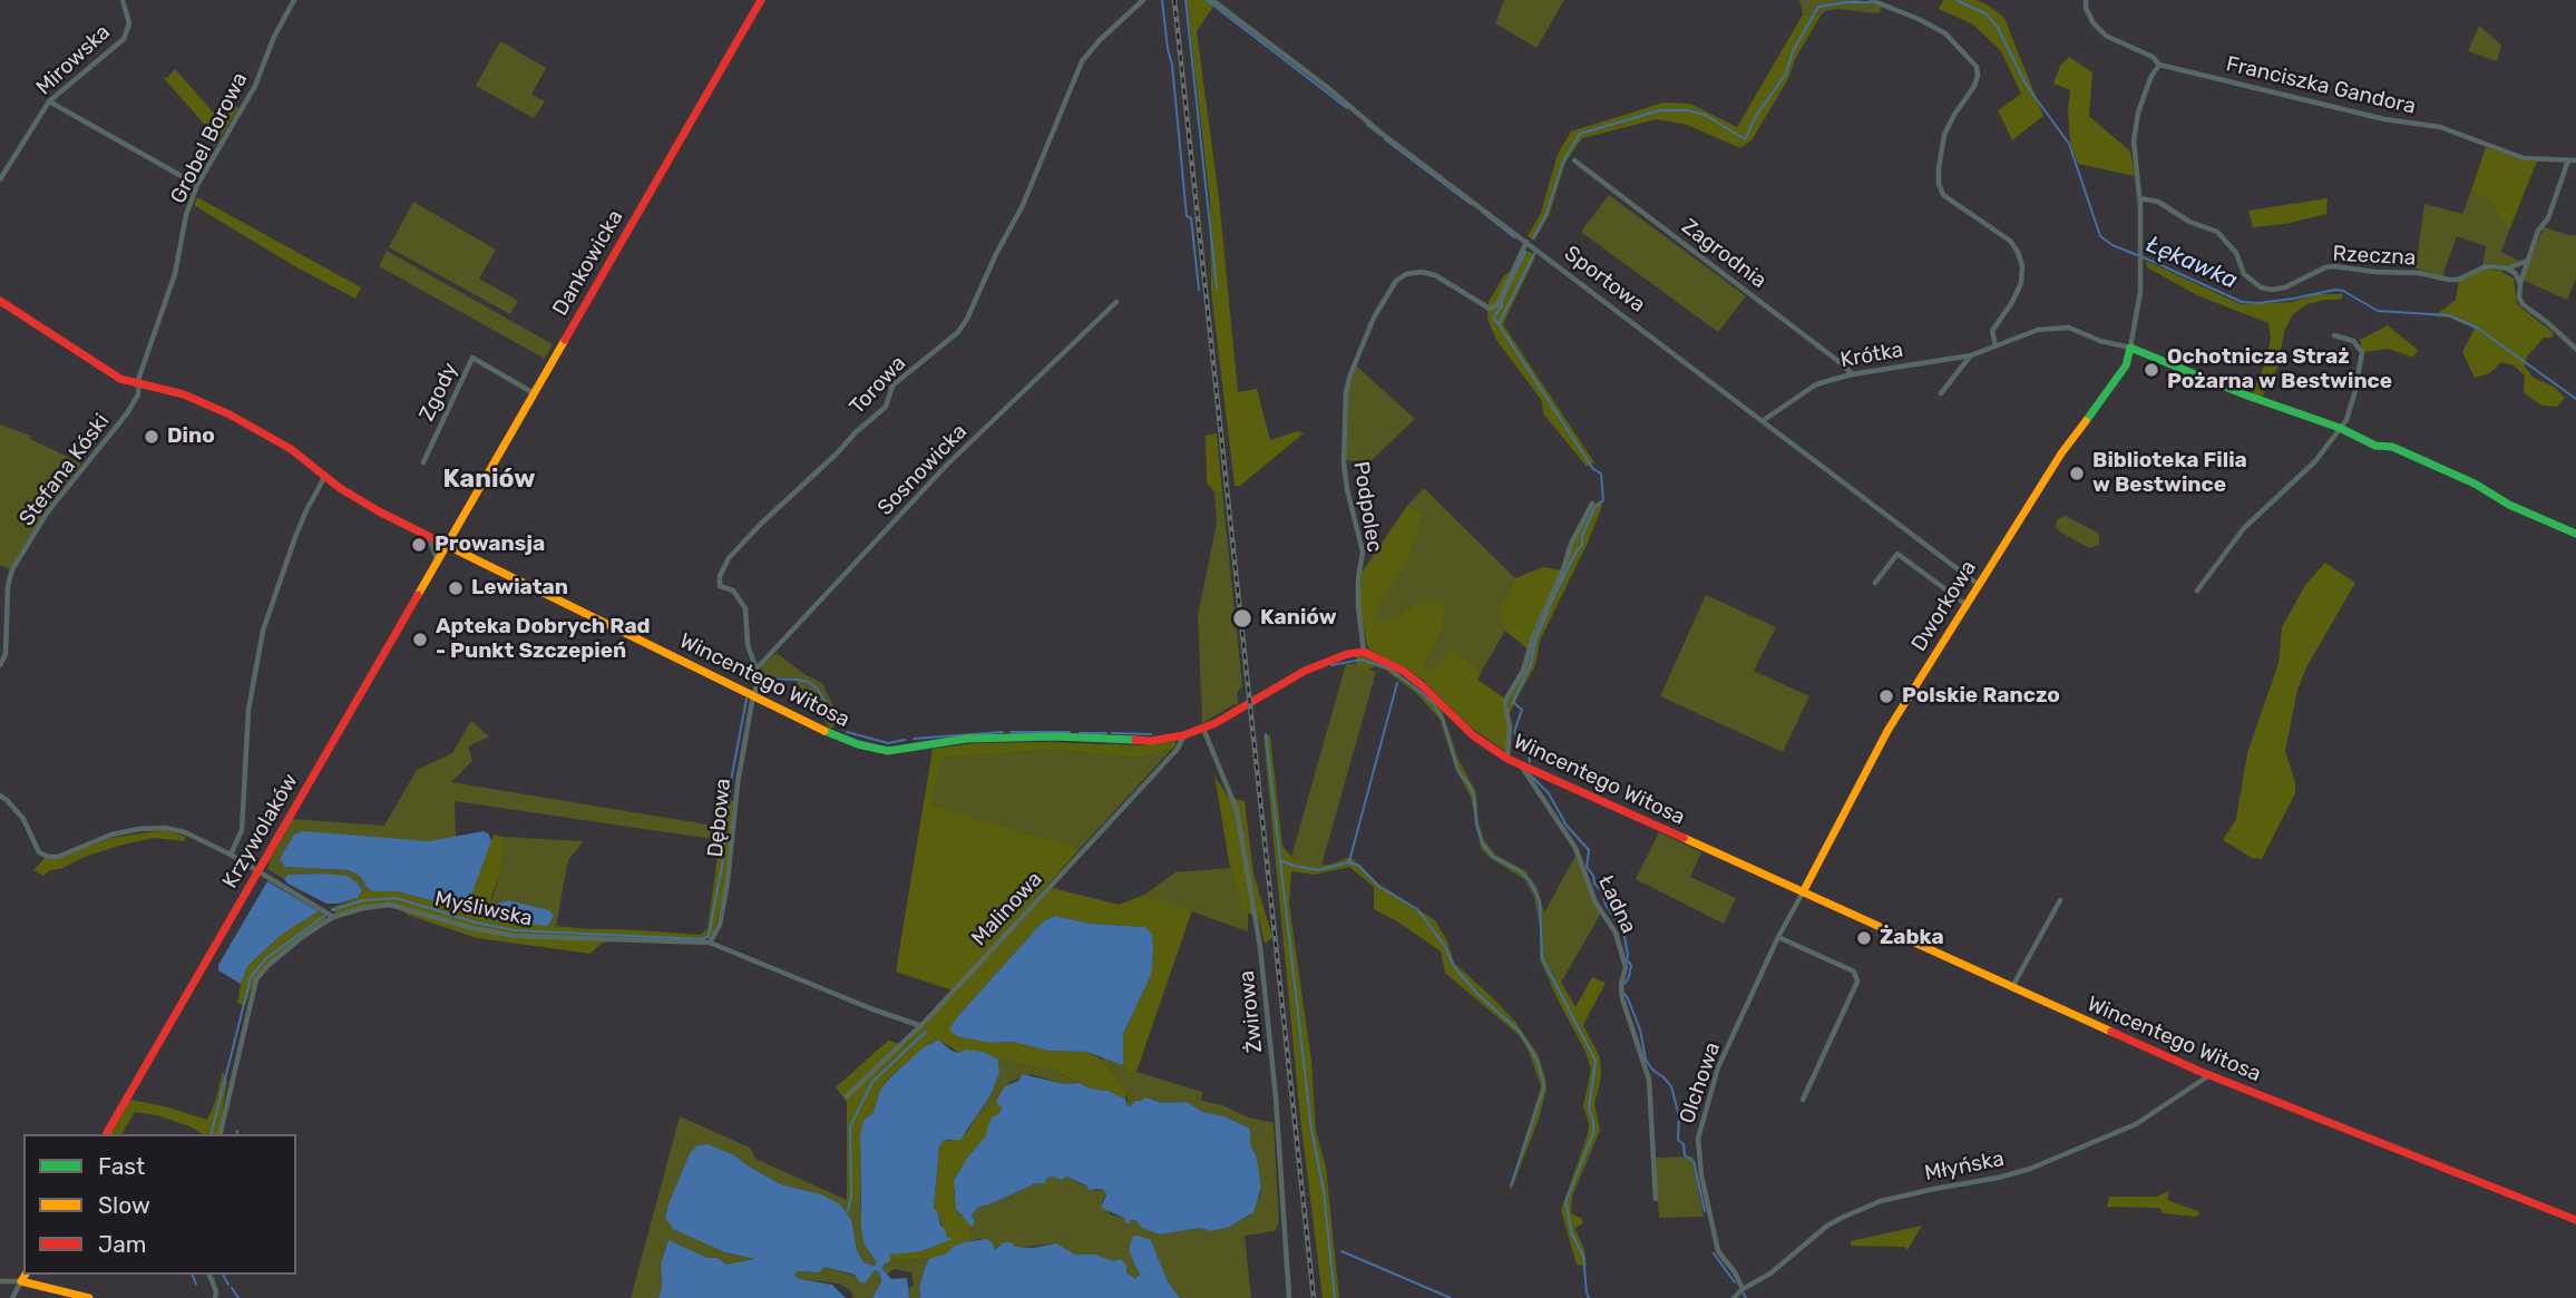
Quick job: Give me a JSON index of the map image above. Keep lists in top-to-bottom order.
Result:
{
  "streets": {
    "street": [
      "Mirowska",
      "Franciszka Gandora",
      "Grobel Borowa",
      "Zagrodnia",
      "Rzeczna",
      "Dankowicka",
      "Sportowa",
      "Krótka",
      "Torowa",
      "Zgody",
      "Stefana Kóski",
      "Sosnowicka",
      "Podpolec",
      "Dworkowa",
      "Wincentego Witosa",
      "Dębowa",
      "Krzywolaków",
      "Ładna",
      "Myśliwska",
      "Malinowa",
      "Żwirowa",
      "Olchowa",
      "Młyńska"
    ]
  },
  "crossings": [
    ["Grobel Borowa", "Stefana Kóski"],
    ["Grobel Borowa", "Wincentego Witosa"],
    ["Zagrodnia", "Krótka"],
    ["Dankowicka", "Zgody"],
    ["Dankowicka", "Wincentego Witosa"],
    ["Dankowicka", "Krzywolaków"],
    ["Sportowa", "Krótka"],
    ["Sportowa", "Podpolec"],
    ["Sportowa", "Dworkowa"],
    ["Krótka", "Dworkowa"],
    ["Torowa", "Sosnowicka"],
    ["Torowa", "Wincentego Witosa"],
    ["Torowa", "Dębowa"],
    ["Stefana Kóski", "Wincentego Witosa"],
    ["Podpolec", "Wincentego Witosa"],
    ["Dworkowa", "Wincentego Witosa"],
    ["Dworkowa", "Olchowa"],
    ["Wincentego Witosa", "Dębowa"],
    ["Wincentego Witosa", "Krzywolaków"],
    ["Wincentego Witosa", "Ładna"],
    ["Wincentego Witosa", "Malinowa"],
    ["Wincentego Witosa", "Żwirowa"],
    ["Wincentego Witosa", "Olchowa"],
    ["Wincentego Witosa", "Młyńska"],
    ["Dębowa", "Myśliwska"],
    ["Myśliwska", "Malinowa"],
    ["Olchowa", "Młyńska"]
  ],
  "districts": ["Kaniów"],
  "water": ["Łękawka"],
  "places": [
    "Ochotnicza Straż Pożarna w Bestwince",
    "Dino",
    "Biblioteka Filia w Bestwince",
    "Prowansja",
    "Lewiatan",
    "Kaniów",
    "Apteka Dobrych Rad - Punkt Szczepień",
    "Polskie Ranczo",
    "Żabka"
  ],
  "legend": ["Fast", "Slow", "Jam"]
}
